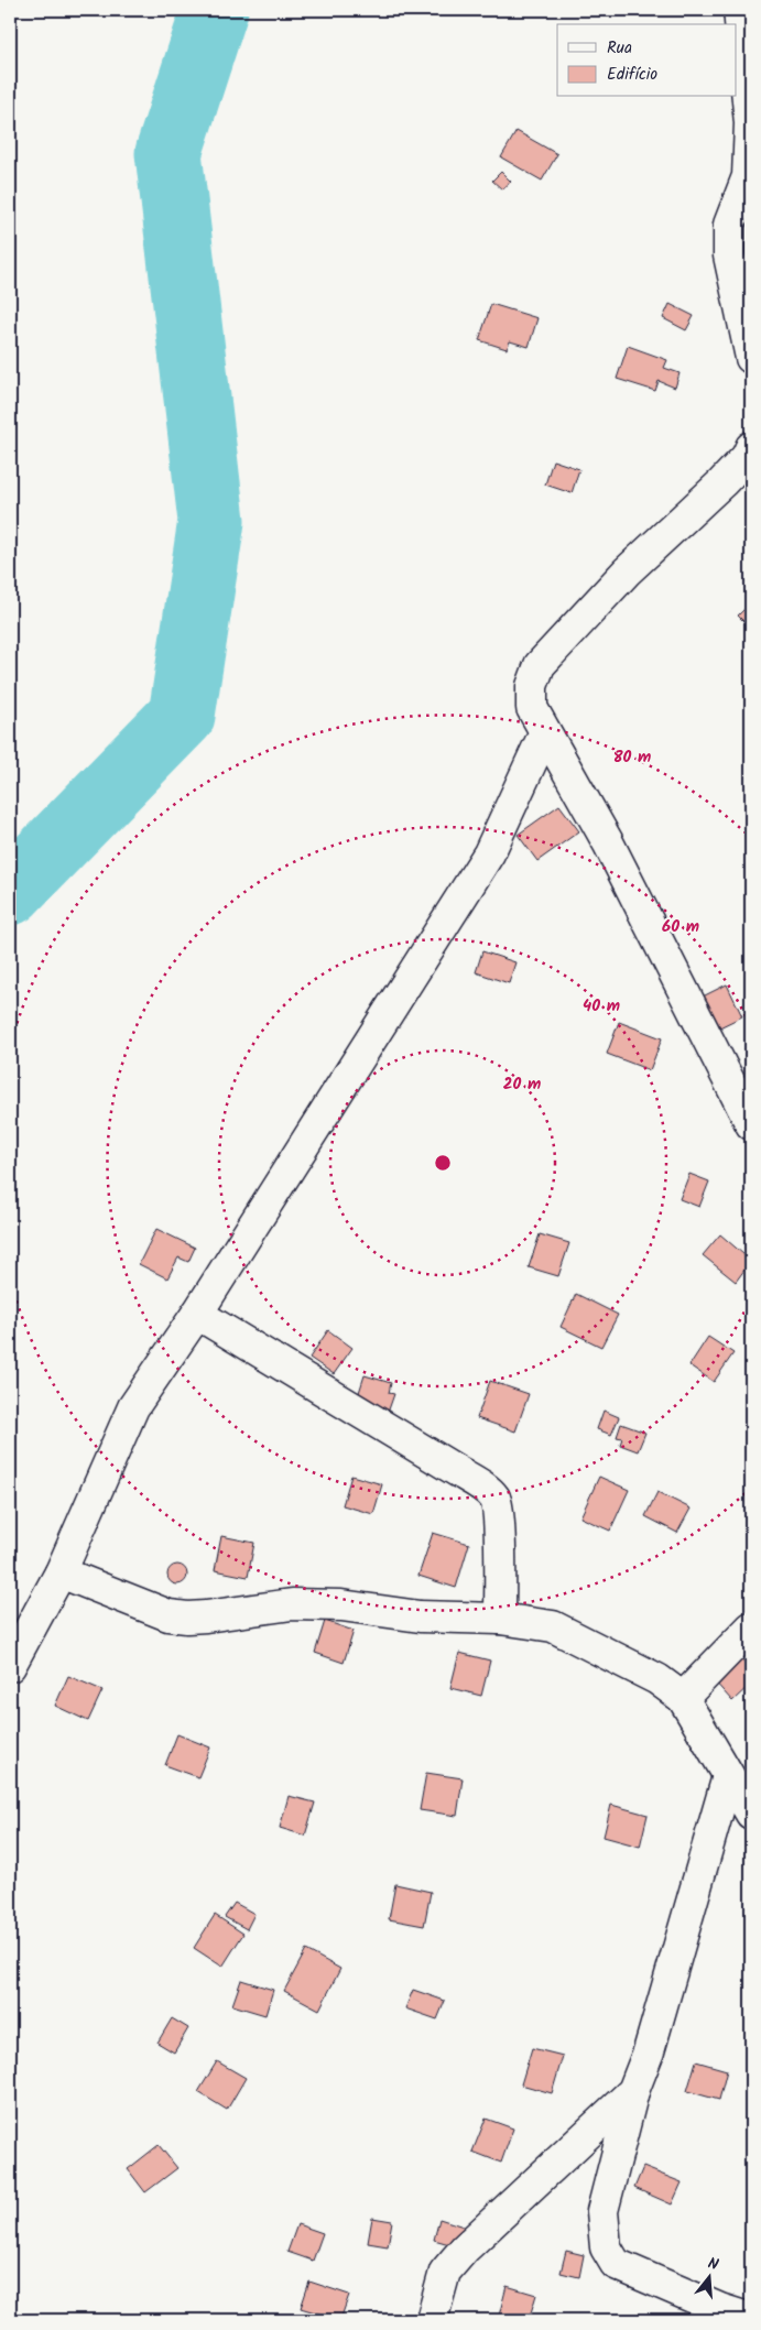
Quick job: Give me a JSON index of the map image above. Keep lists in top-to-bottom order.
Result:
{
  "legend": ["Rua", "Edifício"],
  "north": "top",
  "rings": [
    "80 m",
    "60 m",
    "40 m",
    "20 m"
  ]
}
